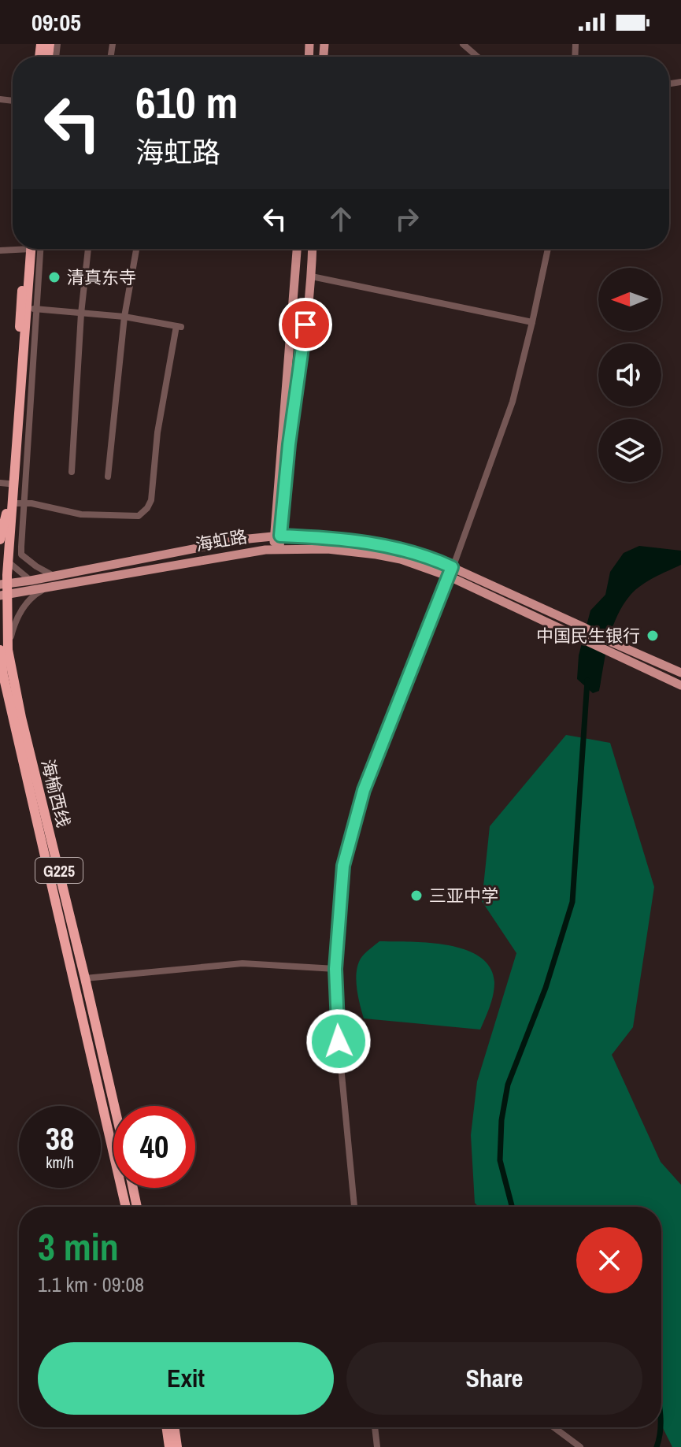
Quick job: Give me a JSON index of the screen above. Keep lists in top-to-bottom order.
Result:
{
  "streets": {
    "highway": ["海榆西线", "G225"],
    "main road": ["海虹路"]
  },
  "crossings": [
    ["海虹路", "海榆西线"],
    ["海虹路", "G225"],
    ["海榆西线", "G225"]
  ],
  "places": ["清真东寺", "中国民生银行", "三亚中学"],
  "north": "left",
  "page": {
    "status": "09:05",
    "turn": ["610 m", "海虹路"],
    "speed": "38 km/h",
    "limit": "40",
    "heading": ["3 min", "1.1 km · 09:08"],
    "buttons": ["Exit", "Share"]
  }
}
